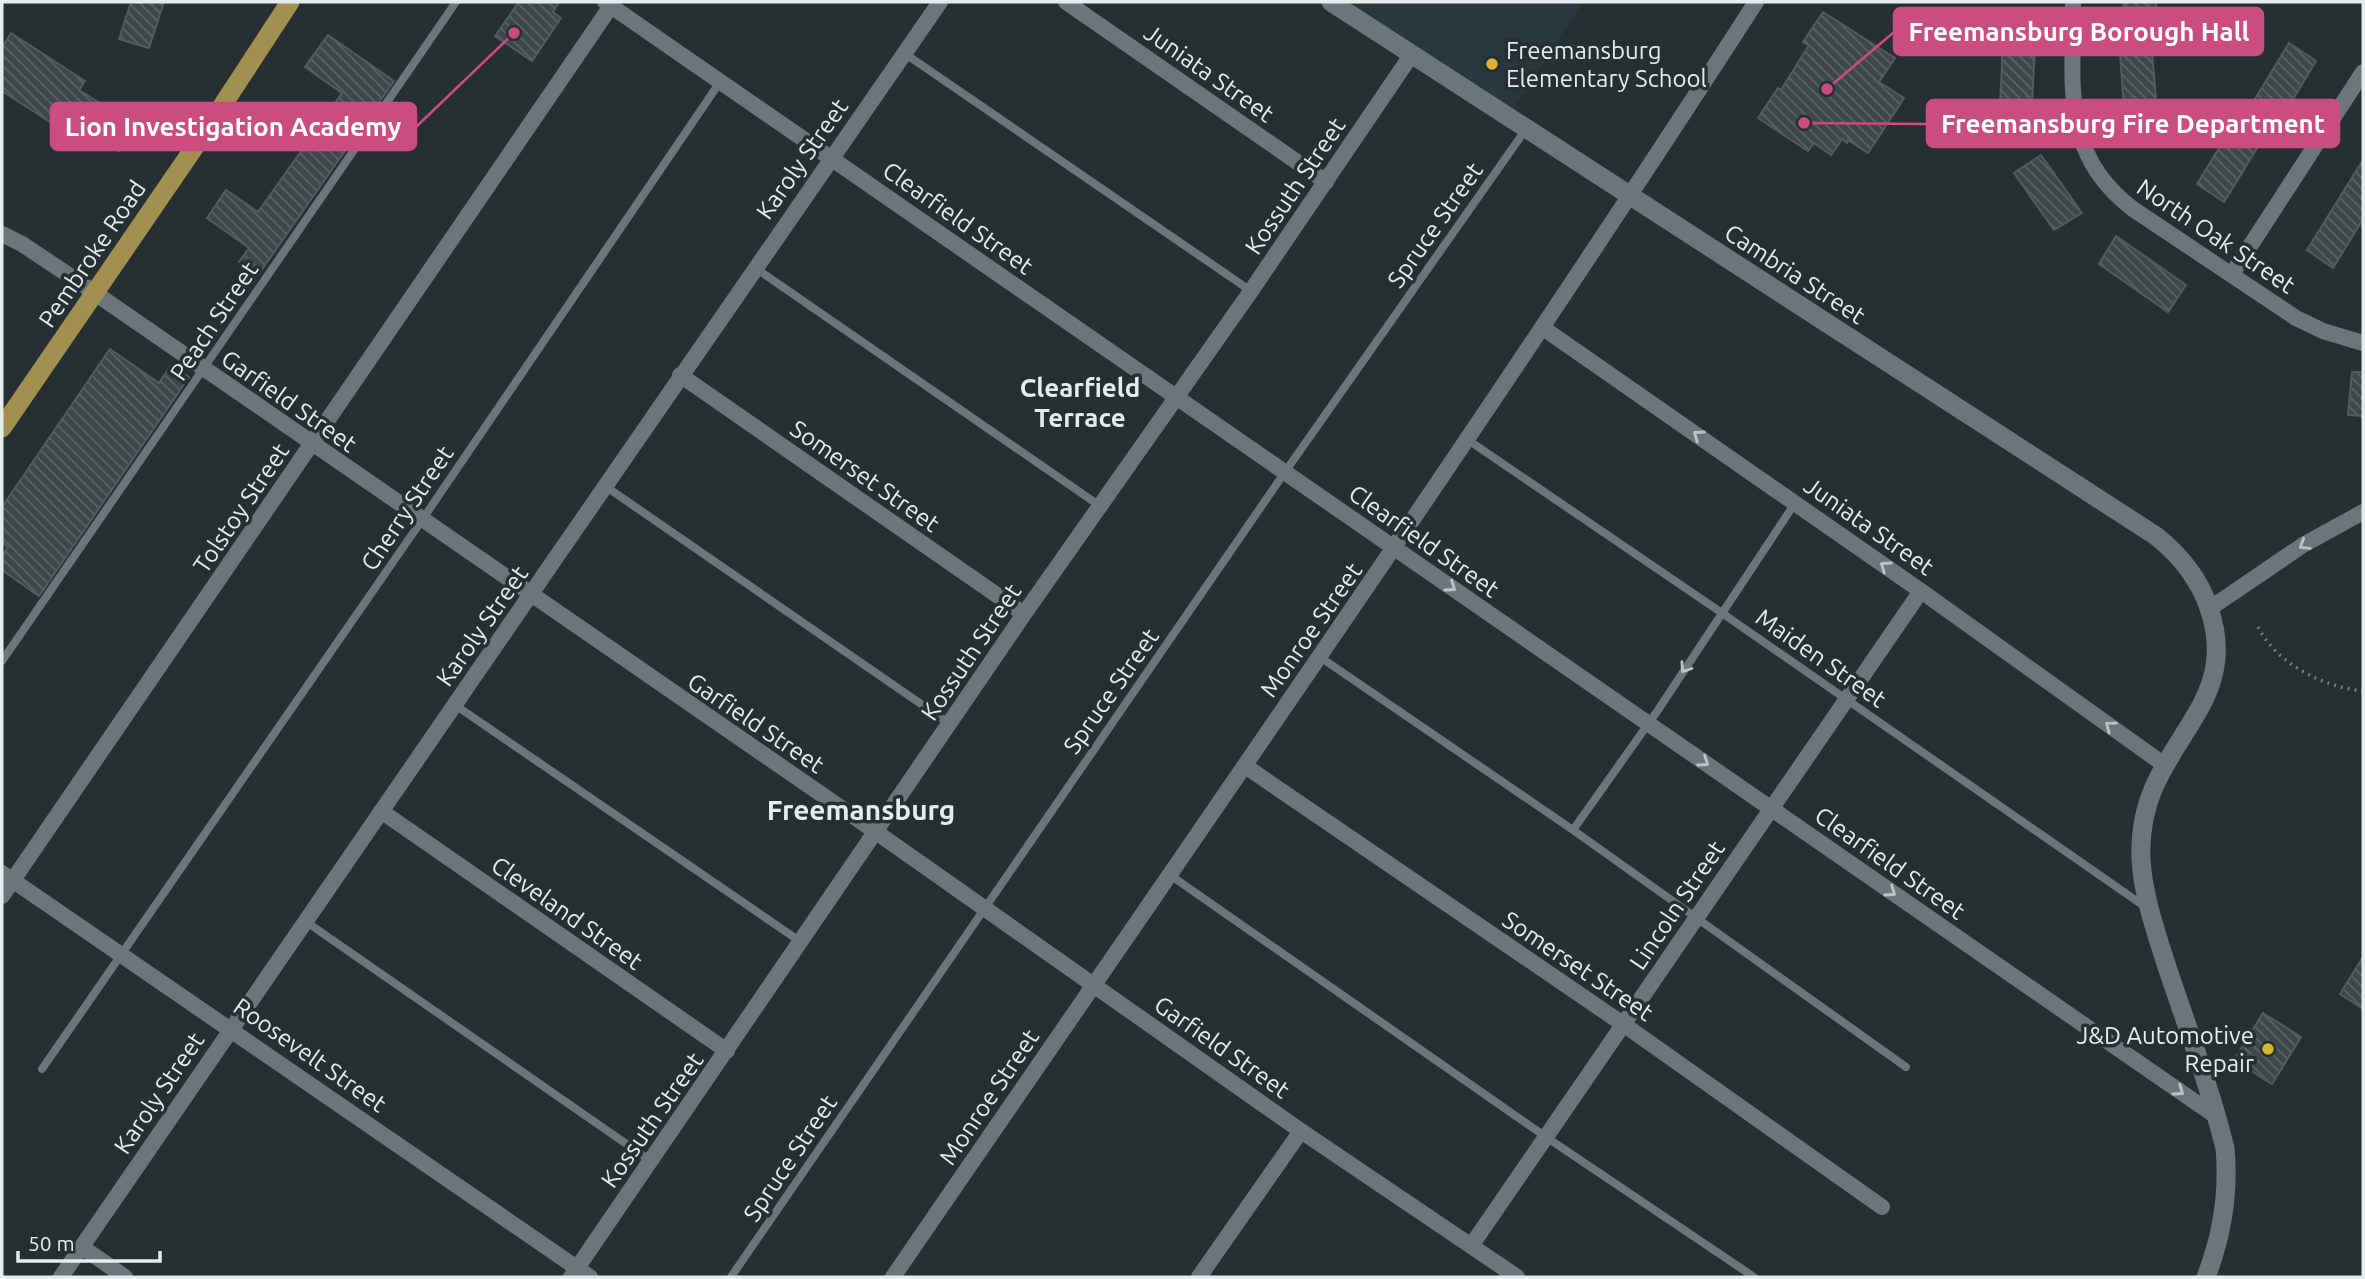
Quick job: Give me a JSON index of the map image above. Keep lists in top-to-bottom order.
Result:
{
  "streets": {
    "main road": ["Pembroke Road"],
    "street": [
      "Juniata Street",
      "Karoly Street",
      "Kossuth Street",
      "Clearfield Street",
      "North Oak Street",
      "Cambria Street",
      "Garfield Street",
      "Somerset Street",
      "Tolstoy Street",
      "Monroe Street",
      "Lincoln Street",
      "Cleveland Street",
      "Roosevelt Street"
    ],
    "lane": [
      "Spruce Street",
      "Peach Street",
      "Cherry Street",
      "Maiden Street"
    ]
  },
  "crossings": [
    ["Juniata Street", "Kossuth Street"],
    ["Juniata Street", "Cambria Street"],
    ["Juniata Street", "Monroe Street"],
    ["Juniata Street", "Lincoln Street"],
    ["Karoly Street", "Clearfield Street"],
    ["Karoly Street", "Garfield Street"],
    ["Karoly Street", "Somerset Street"],
    ["Karoly Street", "Cleveland Street"],
    ["Karoly Street", "Roosevelt Street"],
    ["Kossuth Street", "Clearfield Street"],
    ["Kossuth Street", "Cambria Street"],
    ["Kossuth Street", "Garfield Street"],
    ["Kossuth Street", "Somerset Street"],
    ["Kossuth Street", "Cleveland Street"],
    ["Kossuth Street", "Roosevelt Street"],
    ["Clearfield Street", "Spruce Street"],
    ["Clearfield Street", "Cambria Street"],
    ["Clearfield Street", "Tolstoy Street"],
    ["Clearfield Street", "Cherry Street"],
    ["Clearfield Street", "Monroe Street"],
    ["Clearfield Street", "Lincoln Street"],
    ["Spruce Street", "Cambria Street"],
    ["Spruce Street", "Garfield Street"],
    ["Pembroke Road", "Garfield Street"],
    ["Cambria Street", "Monroe Street"],
    ["Cambria Street", "Maiden Street"],
    ["Peach Street", "Garfield Street"],
    ["Garfield Street", "Tolstoy Street"],
    ["Garfield Street", "Cherry Street"],
    ["Garfield Street", "Monroe Street"],
    ["Garfield Street", "Lincoln Street"],
    ["Somerset Street", "Monroe Street"],
    ["Somerset Street", "Lincoln Street"],
    ["Tolstoy Street", "Roosevelt Street"],
    ["Cherry Street", "Roosevelt Street"],
    ["Monroe Street", "Maiden Street"],
    ["Maiden Street", "Lincoln Street"]
  ],
  "one_way": ["Juniata Street", "Clearfield Street"],
  "districts": ["Clearfield Terrace", "Freemansburg"],
  "places": [
    "Lion Investigation Academy",
    "Freemansburg Elementary School",
    "Freemansburg Borough Hall",
    "Freemansburg Fire Department",
    "J&D Automotive Repair"
  ],
  "scale_bar": "50 m"
}
